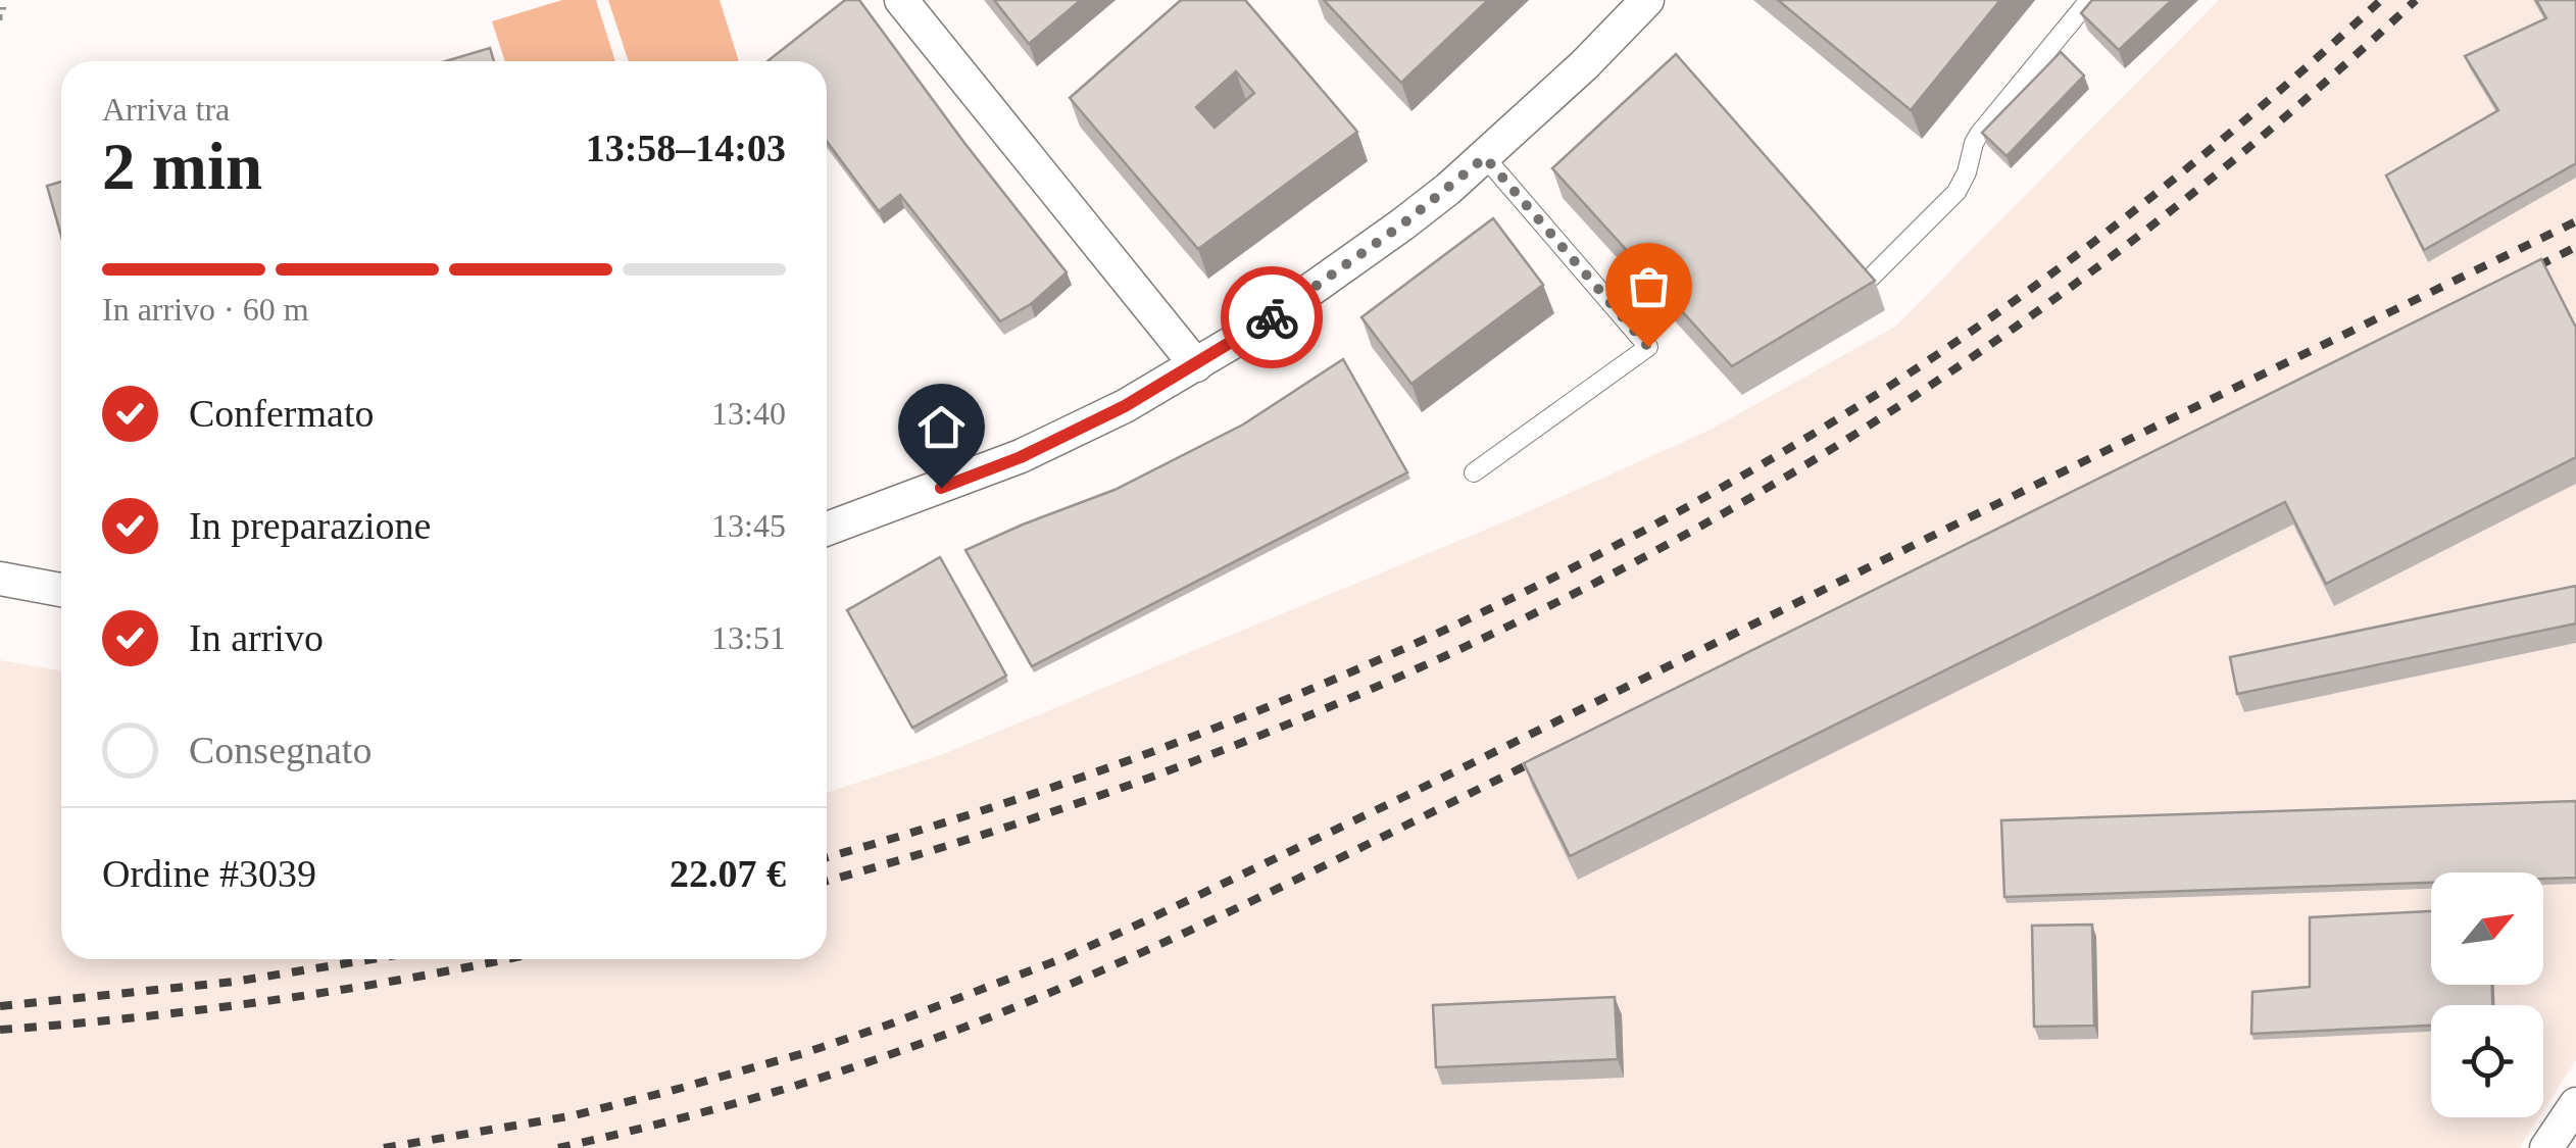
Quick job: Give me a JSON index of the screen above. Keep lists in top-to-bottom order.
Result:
{
  "north": "top right",
  "page": {
    "heading": ["2 min", "Arriva tra", "13:58–14:03"],
    "panel": ["Ordine #3039", "22.07 €"],
    "bar": "In arrivo · 60 m",
    "list": [
      ["Confermato", "13:40"],
      ["In preparazione", "13:45"],
      ["In arrivo", "13:51"],
      "Consegnato"
    ]
  }
}
